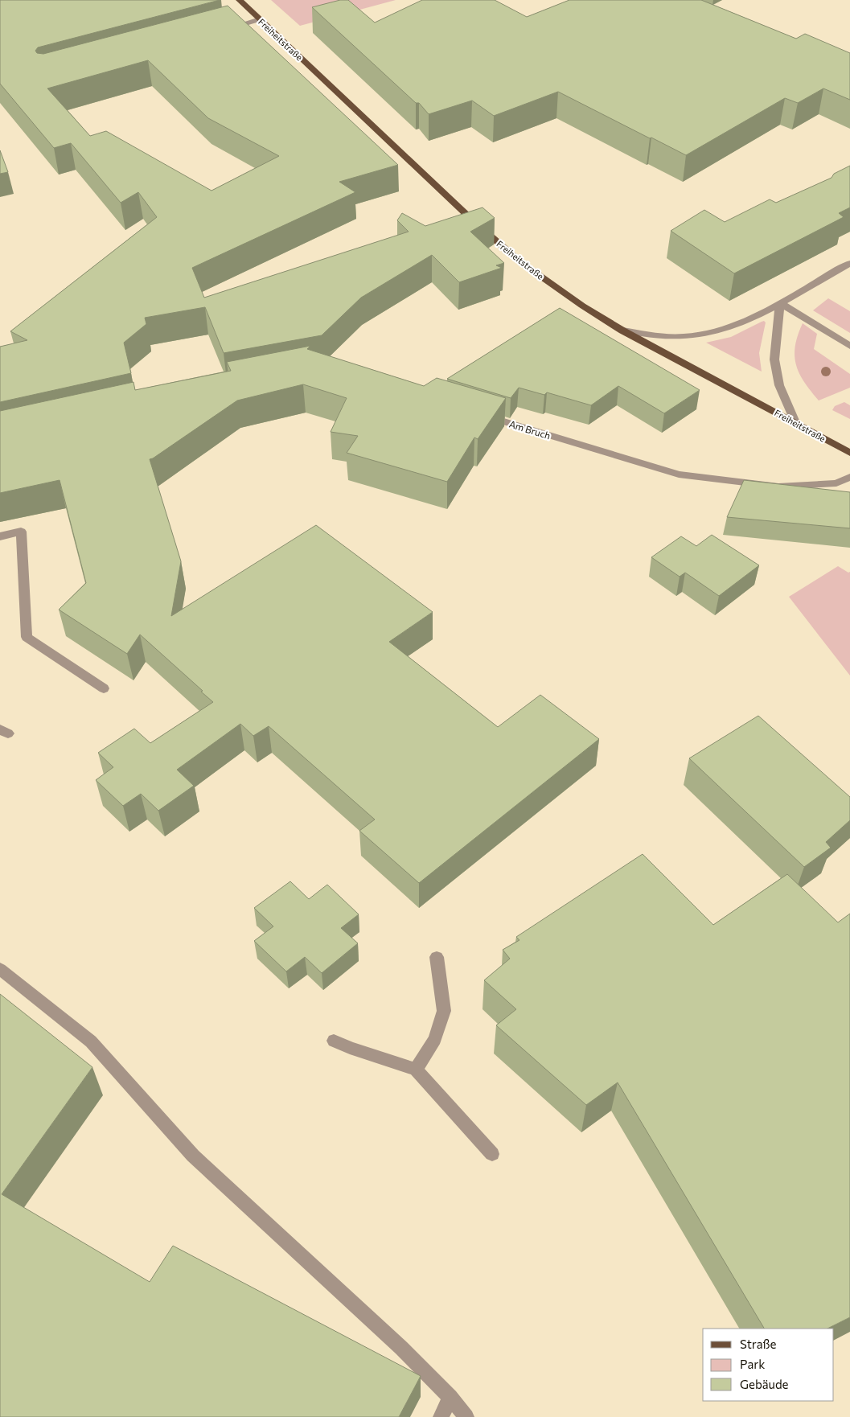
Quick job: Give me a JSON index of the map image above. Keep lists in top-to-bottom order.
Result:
{
  "streets": {
    "main road": ["Freiheitstraße"],
    "street": ["Am Bruch"]
  },
  "legend": ["Straße", "Park", "Gebäude"]
}
